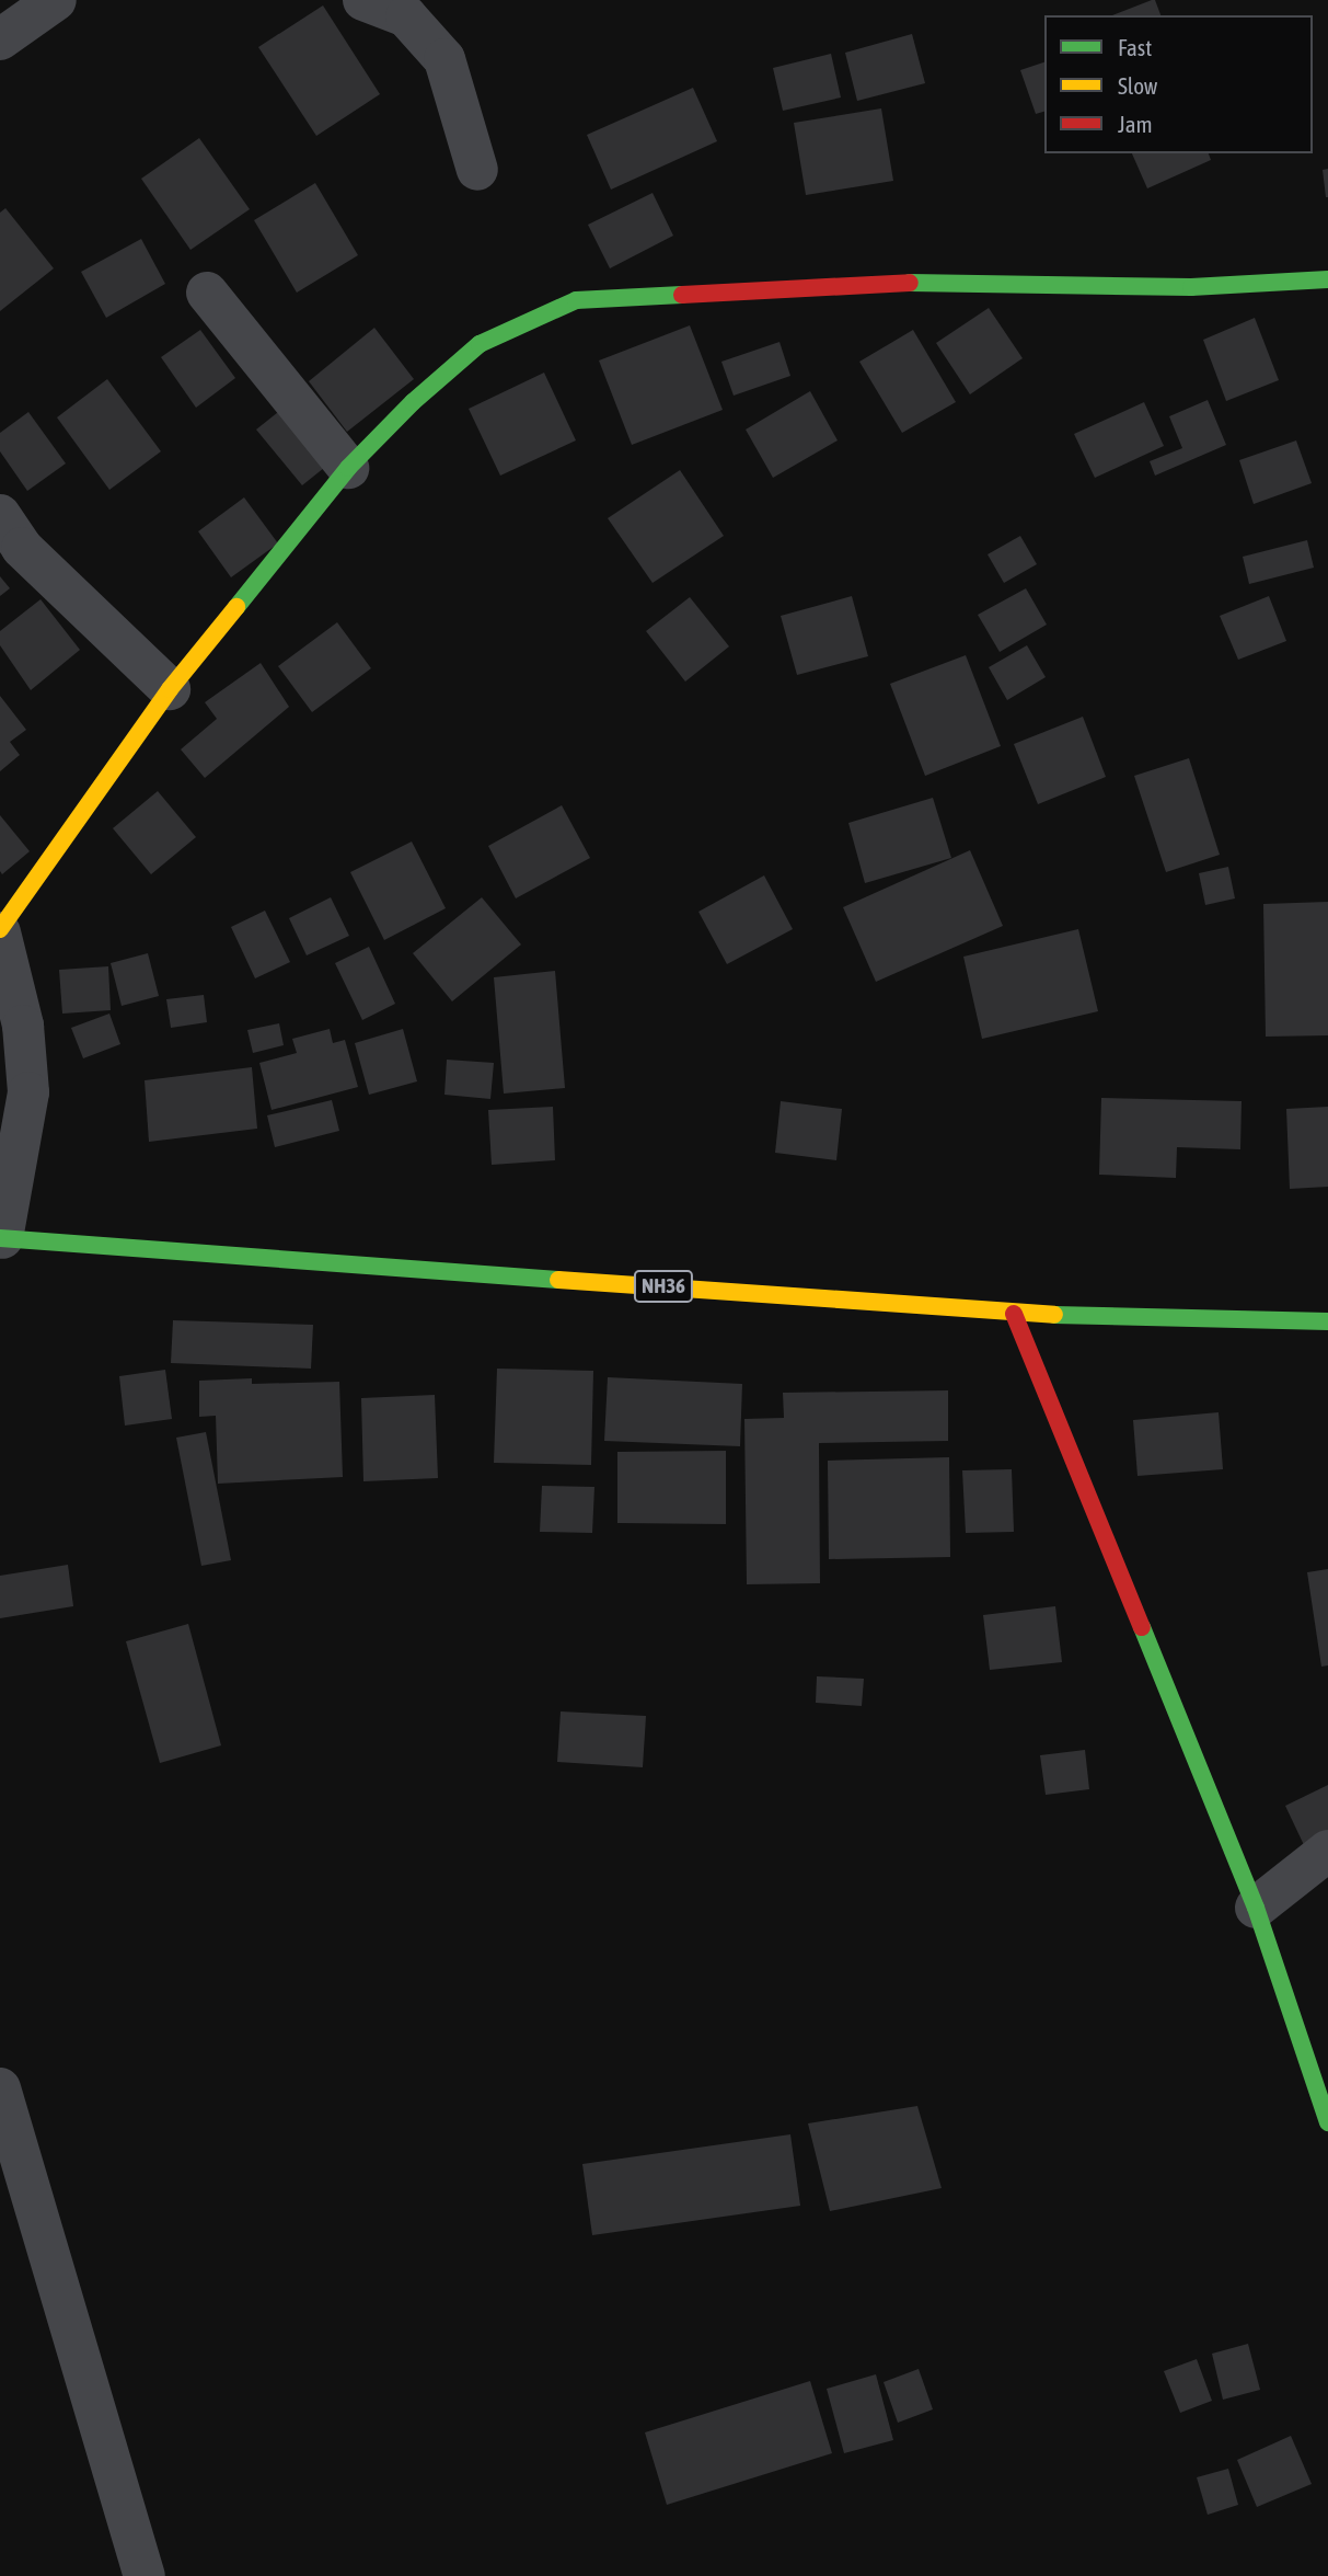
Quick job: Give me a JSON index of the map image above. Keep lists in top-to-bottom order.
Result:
{
  "streets": {
    "main road": ["NH36"]
  },
  "legend": ["Fast", "Slow", "Jam"]
}
